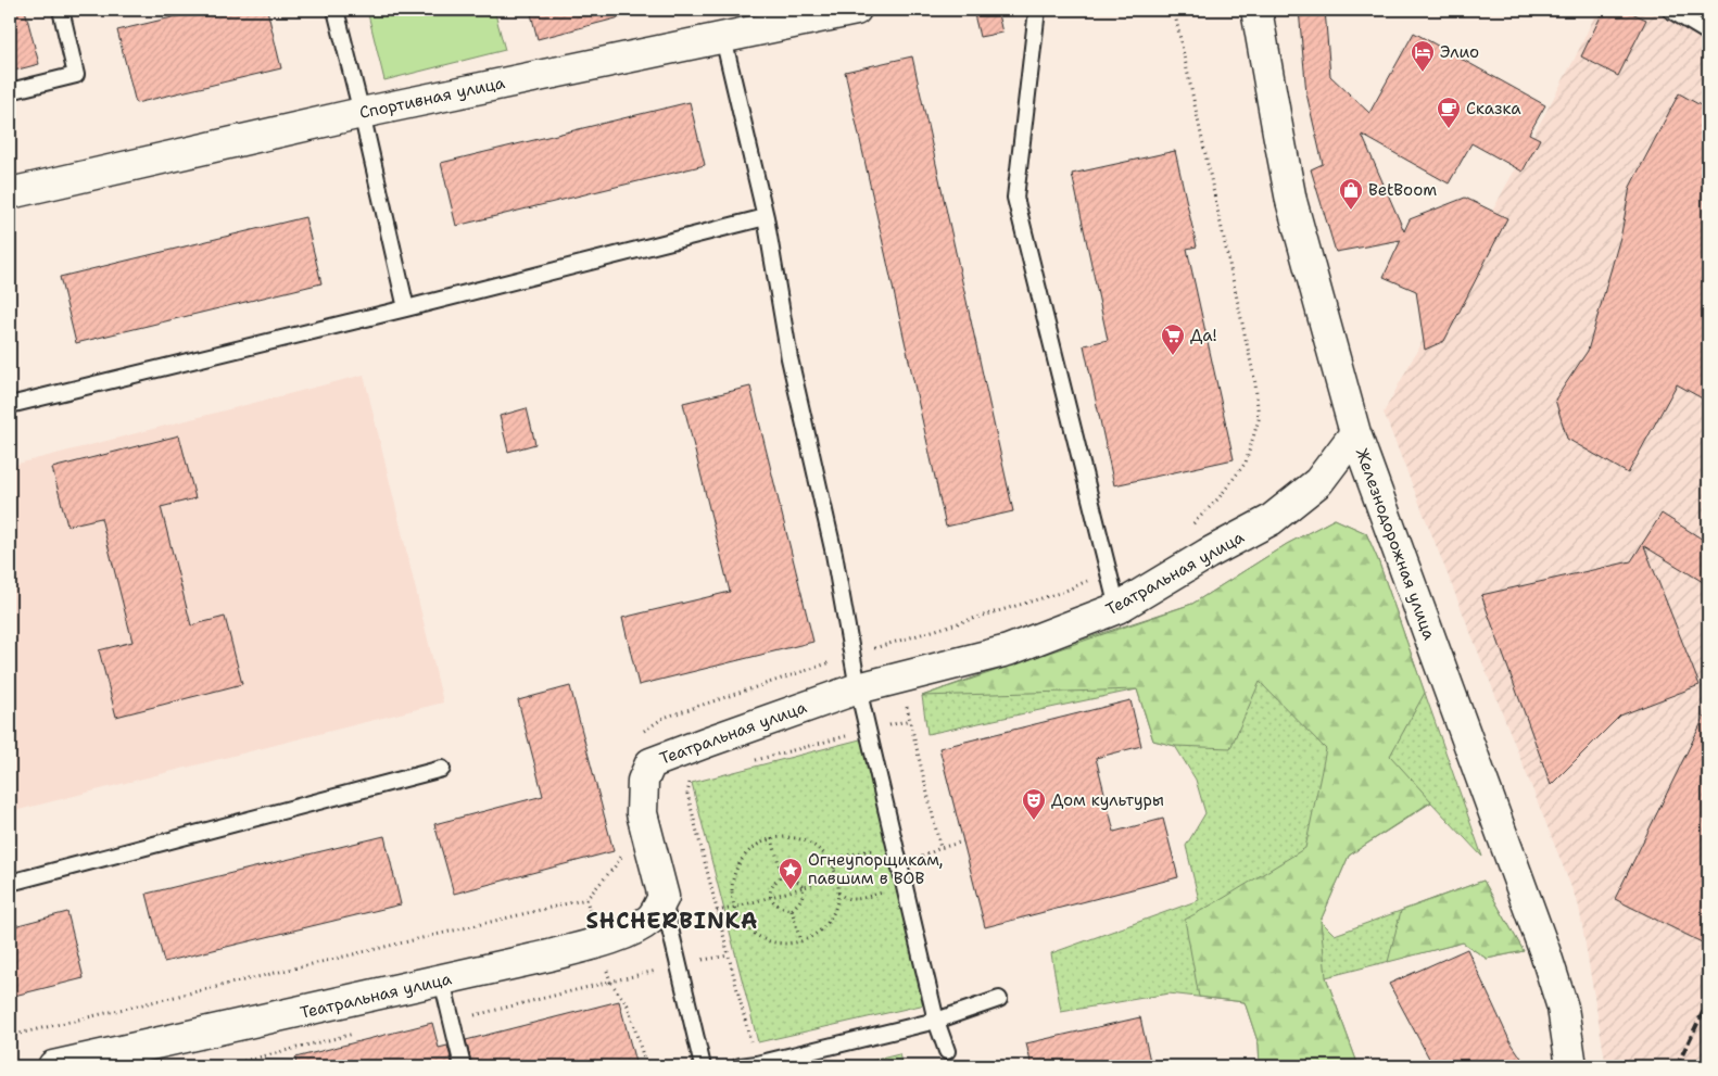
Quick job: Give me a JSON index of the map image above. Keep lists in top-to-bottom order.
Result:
{
  "streets": {
    "street": ["Спортивная улица", "Железнодорожная улица", "Театральная улица"]
  },
  "crossings": [
    ["Железнодорожная улица", "Театральная улица"]
  ],
  "districts": ["SHCHERBINKA"],
  "places": {
    "hotel": ["Элио"],
    "cafe": ["Сказка"],
    "shop": ["BetBoom"],
    "supermarket": ["Да!"],
    "theatre": ["Дом культуры"],
    "place": ["Огнеупорщикам, павшим в ВОВ"]
  }
}
